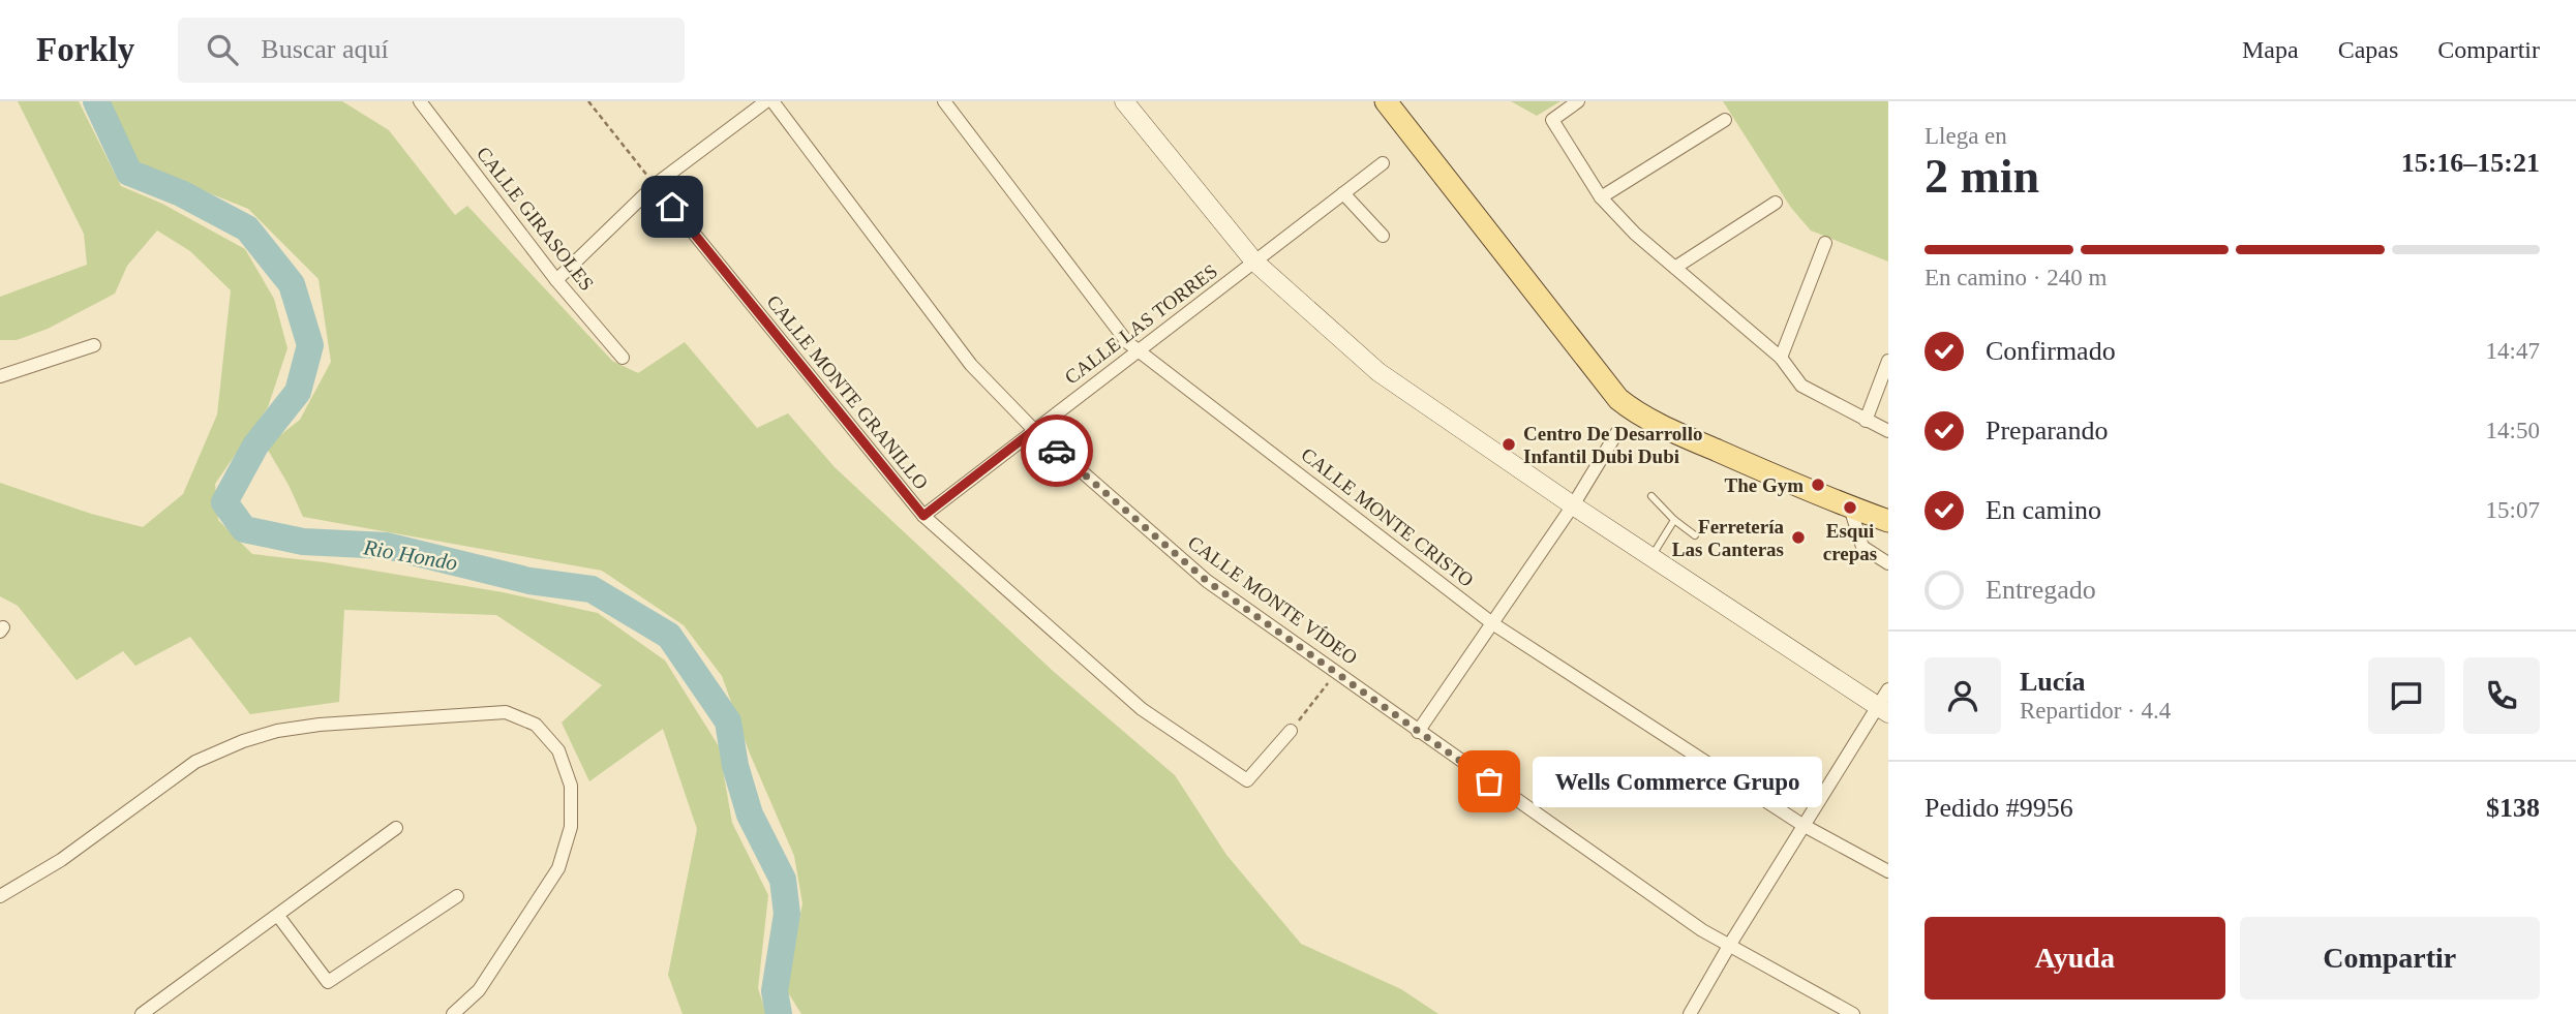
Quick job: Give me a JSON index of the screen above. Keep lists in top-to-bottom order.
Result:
{
  "streets": {
    "street": [
      "CALLE GIRASOLES",
      "CALLE LAS TORRES",
      "CALLE MONTE GRANILLO",
      "CALLE MONTE CRISTO",
      "CALLE MONTE VÍDEO"
    ]
  },
  "crossings": [
    ["CALLE LAS TORRES", "CALLE MONTE GRANILLO"],
    ["CALLE LAS TORRES", "CALLE MONTE CRISTO"],
    ["CALLE LAS TORRES", "CALLE MONTE VÍDEO"]
  ],
  "water": ["Rio Hondo"],
  "places": [
    "Centro De Desarrollo Infantil Dubi Dubi",
    "The Gym",
    "Esqui crepas",
    "Ferretería Las Canteras",
    "Wells Commerce Grupo"
  ],
  "page": {
    "header": "Forkly",
    "search": "Buscar aquí",
    "nav": ["Mapa", "Capas", "Compartir"],
    "heading": ["2 min", "Llega en", "15:16–15:21"],
    "panel": [
      "Lucía",
      "Repartidor · 4.4",
      "Pedido #9956",
      "$138"
    ],
    "bar": "En camino · 240 m",
    "list": [
      ["Confirmado", "14:47"],
      ["Preparando", "14:50"],
      ["En camino", "15:07"],
      "Entregado"
    ],
    "bubble": "Wells Commerce Grupo",
    "buttons": ["Ayuda", "Compartir"]
  }
}
